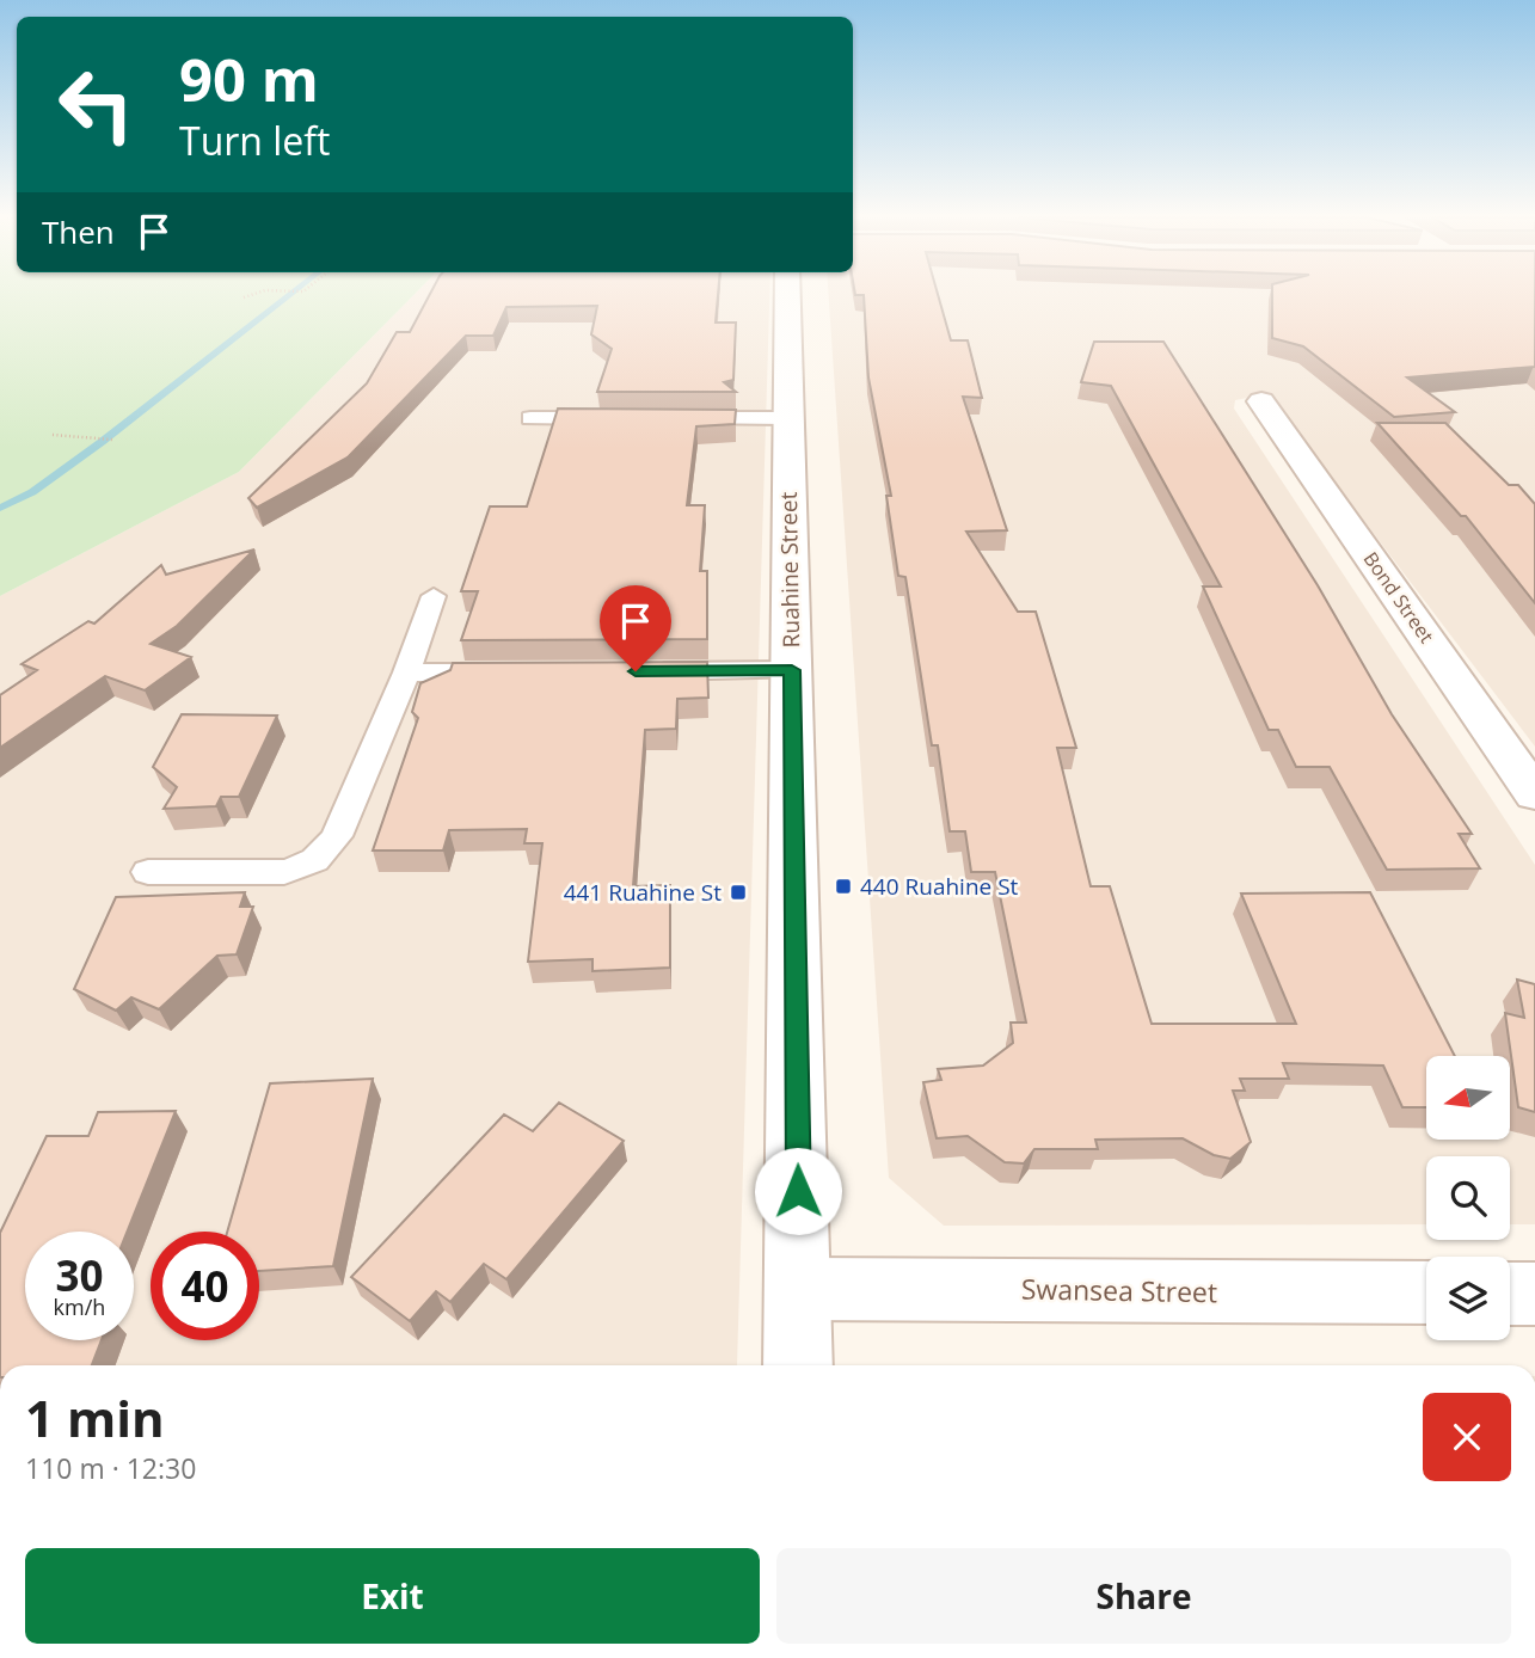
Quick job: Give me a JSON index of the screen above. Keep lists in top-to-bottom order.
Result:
{
  "streets": {
    "street": ["Ruahine Street", "Bond Street", "Swansea Street"]
  },
  "crossings": [
    ["Ruahine Street", "Swansea Street"]
  ],
  "places": {
    "transit": ["440 Ruahine St", "441 Ruahine St"]
  },
  "north": "left",
  "page": {
    "turn": ["90 m", "Turn left"],
    "then": "Then",
    "speed": "30 km/h",
    "limit": "40",
    "heading": ["1 min", "110 m · 12:30"],
    "buttons": ["Exit", "Share"]
  }
}
